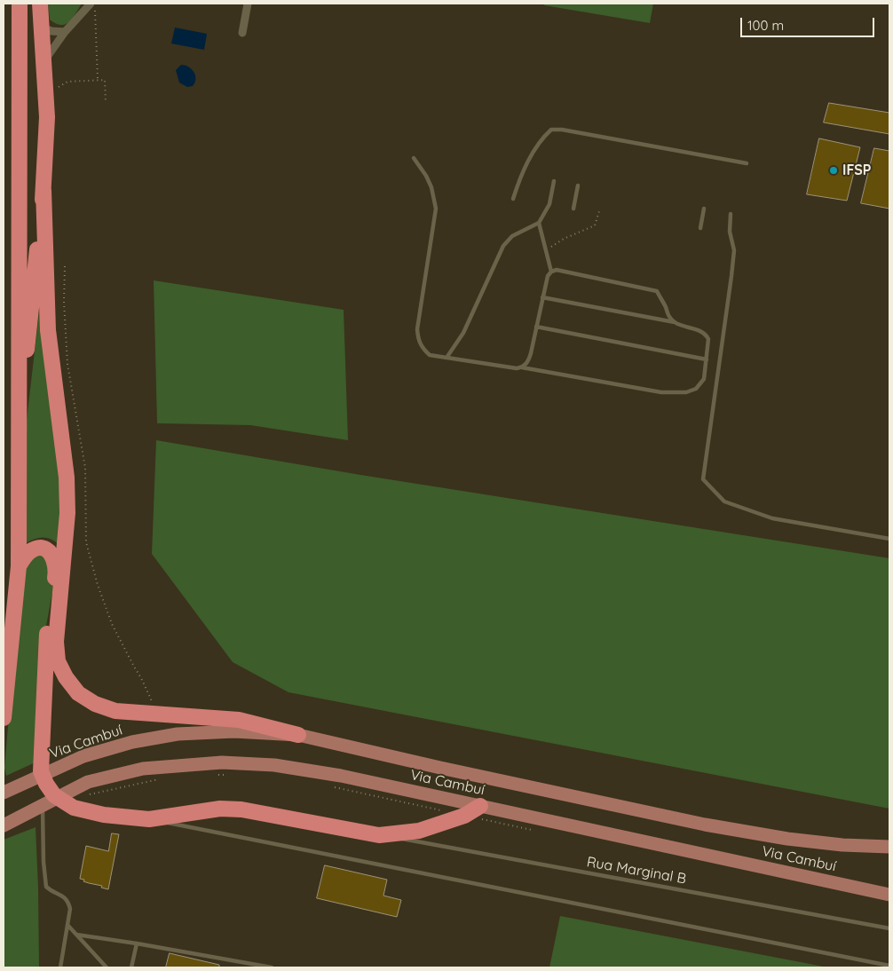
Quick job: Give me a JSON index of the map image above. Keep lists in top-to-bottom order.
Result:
{
  "streets": {
    "main road": ["Via Cambuí"],
    "lane": ["Rua Marginal B"]
  },
  "places": ["IFSP"],
  "scale_bar": "100 m"
}
